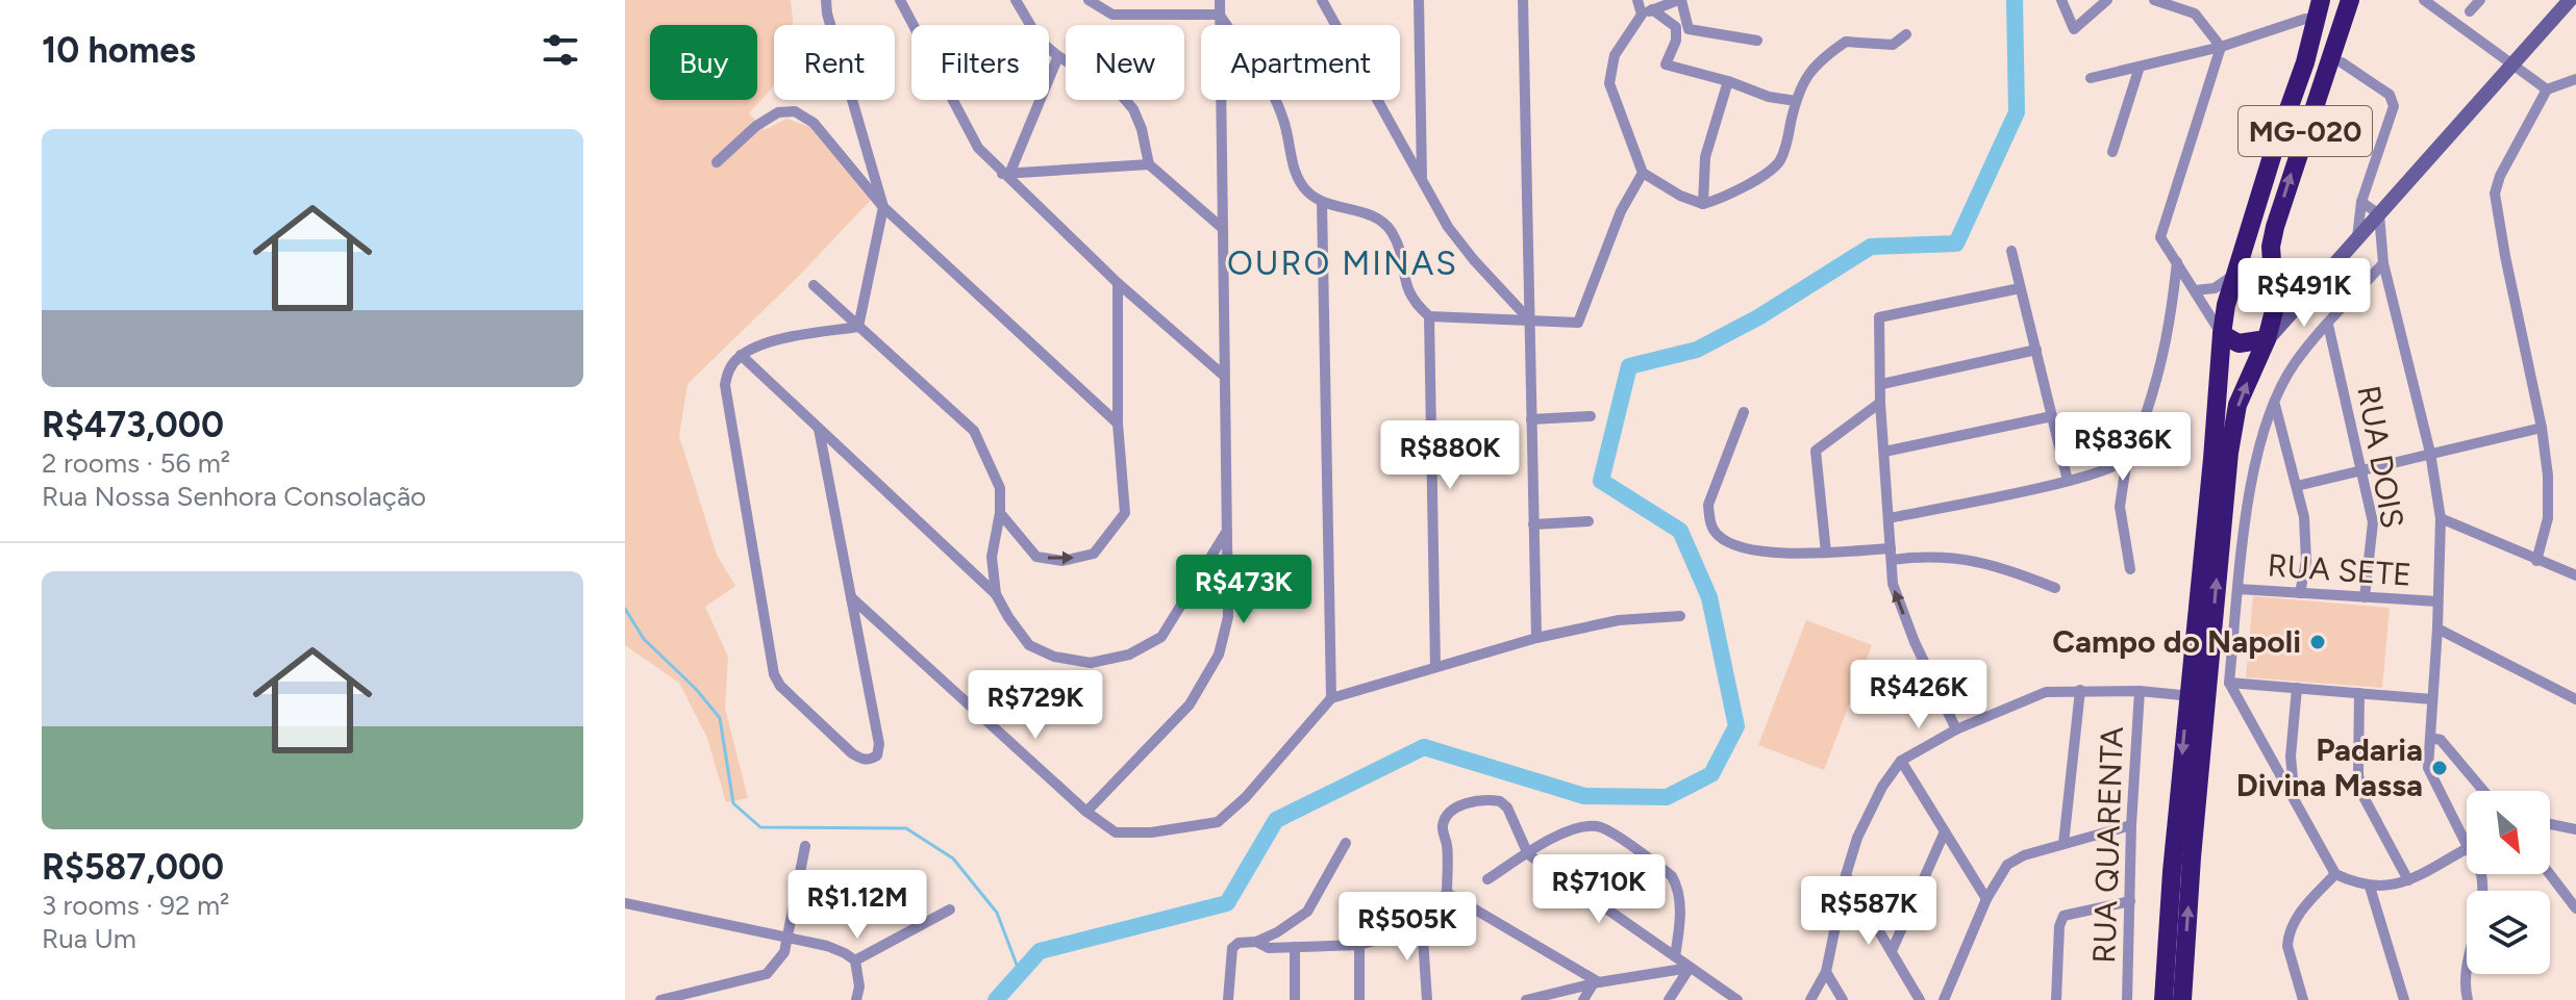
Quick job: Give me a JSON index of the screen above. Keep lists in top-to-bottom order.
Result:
{
  "streets": {
    "highway": ["MG-020"],
    "street": ["RUA DOIS", "RUA SETE", "RUA QUARENTA"]
  },
  "crossings": [
    ["RUA DOIS", "RUA SETE"]
  ],
  "districts": ["OURO MINAS"],
  "places": ["Campo do Napoli", "Padaria Divina Massa"],
  "north": "bottom right",
  "page": {
    "heading": "10 homes",
    "chip": [
      "Buy",
      "Rent",
      "Filters",
      "New",
      "Apartment"
    ],
    "list": [
      {
        "name": "R$473,000",
        "note": "2 rooms · 56 m² · Rua Nossa Senhora Consolação"
      },
      {
        "name": "R$587,000",
        "note": "3 rooms · 92 m² · Rua Um"
      }
    ],
    "price": [
      "R$491K",
      "R$836K",
      "R$880K",
      "R$473K",
      "R$426K",
      "R$729K",
      "R$710K",
      "R$1.12M",
      "R$587K",
      "R$505K"
    ]
  }
}
